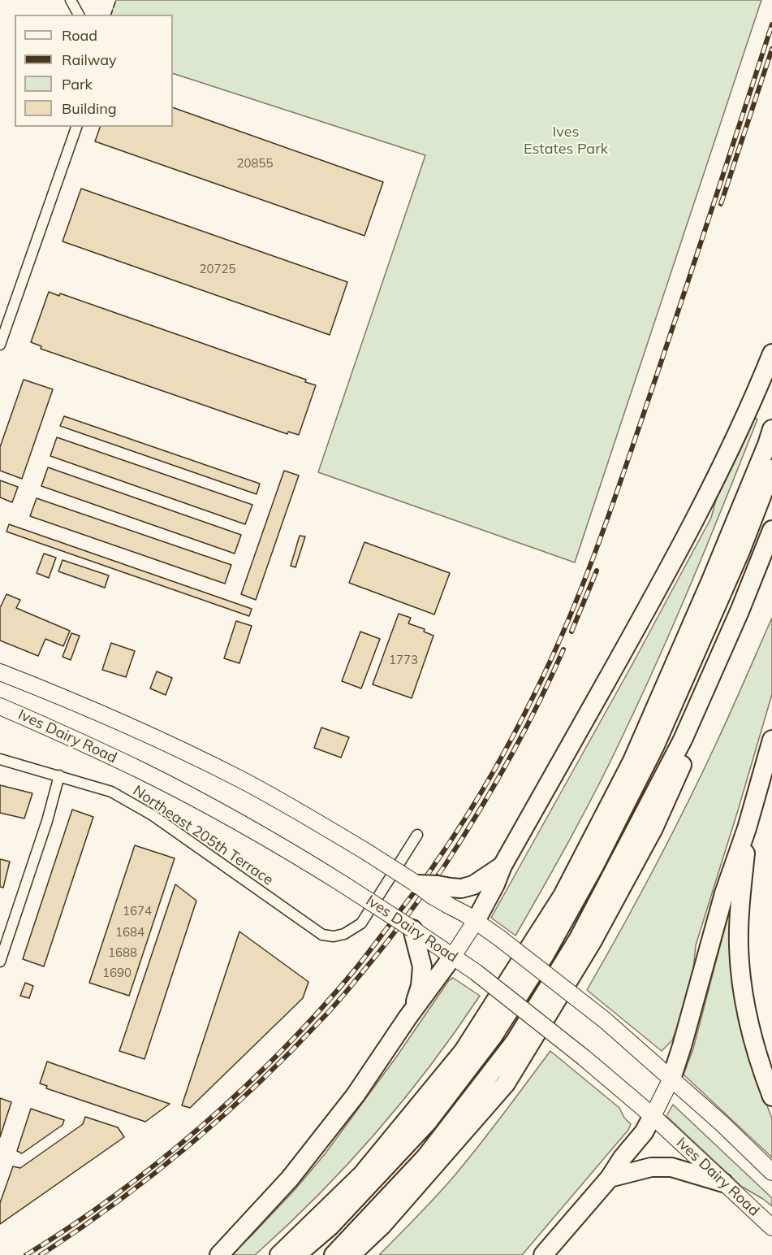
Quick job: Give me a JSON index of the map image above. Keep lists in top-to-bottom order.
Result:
{
  "streets": {
    "main road": ["Ives Dairy Road"],
    "street": ["Northeast 205th Terrace"]
  },
  "parks": ["Ives Estates Park"],
  "house_numbers": [
    "20855",
    "20725",
    "1773",
    "1674",
    "1684",
    "1688",
    "1690"
  ],
  "legend": [
    "Road",
    "Railway",
    "Park",
    "Building"
  ]
}
